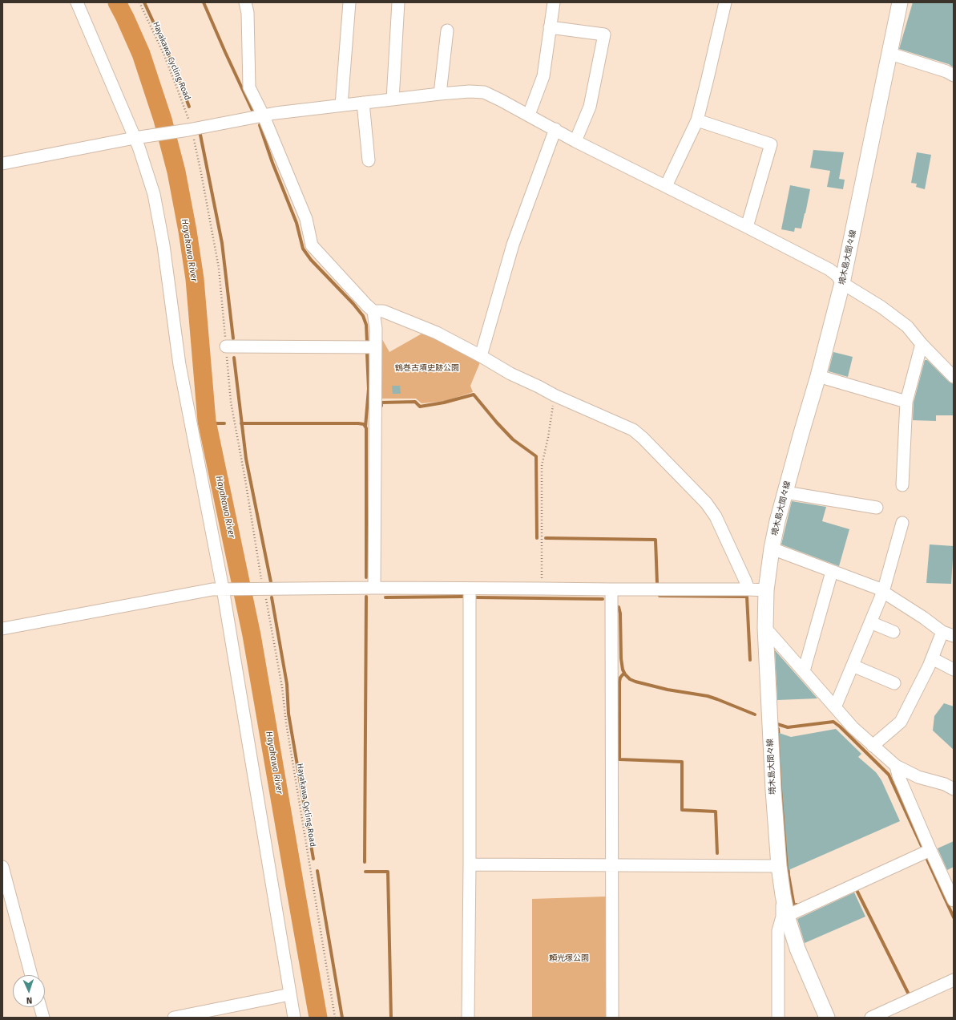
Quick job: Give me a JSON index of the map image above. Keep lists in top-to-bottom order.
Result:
{
  "streets": {
    "main road": ["境木島大間々線"],
    "path": ["Hayakawa Cycling Road"]
  },
  "water": ["Hayakawa River"],
  "parks": ["鶴巻古墳史跡公園", "頼光塚公園"],
  "north": "bottom"
}
